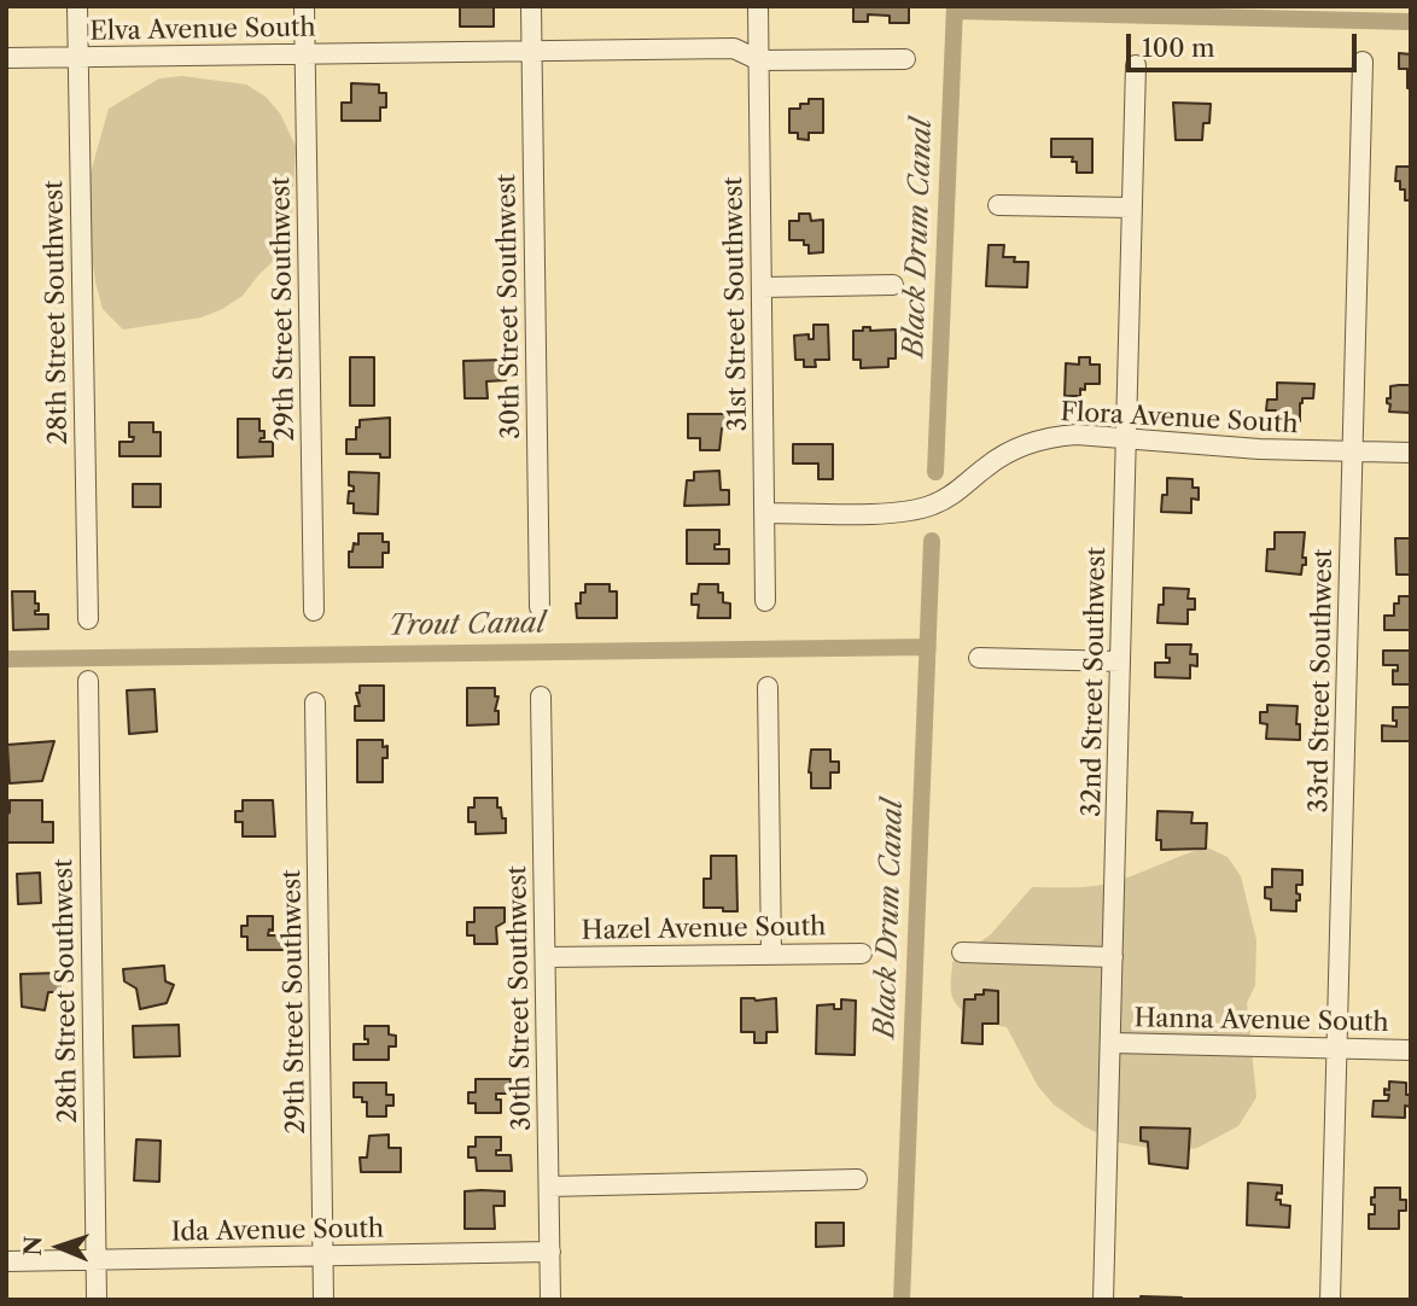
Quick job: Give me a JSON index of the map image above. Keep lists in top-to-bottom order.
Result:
{
  "streets": {
    "street": [
      "Elva Avenue South",
      "31st Street Southwest",
      "30th Street Southwest",
      "29th Street Southwest",
      "28th Street Southwest",
      "Flora Avenue South",
      "33rd Street Southwest",
      "32nd Street Southwest",
      "Hazel Avenue South",
      "Hanna Avenue South",
      "Ida Avenue South"
    ]
  },
  "crossings": [
    ["Elva Avenue South", "31st Street Southwest"],
    ["Elva Avenue South", "30th Street Southwest"],
    ["Elva Avenue South", "29th Street Southwest"],
    ["Elva Avenue South", "28th Street Southwest"],
    ["31st Street Southwest", "Flora Avenue South"],
    ["30th Street Southwest", "Hazel Avenue South"],
    ["30th Street Southwest", "Ida Avenue South"],
    ["29th Street Southwest", "Ida Avenue South"],
    ["28th Street Southwest", "Ida Avenue South"],
    ["Flora Avenue South", "33rd Street Southwest"],
    ["Flora Avenue South", "32nd Street Southwest"],
    ["33rd Street Southwest", "Hanna Avenue South"],
    ["32nd Street Southwest", "Hanna Avenue South"]
  ],
  "water": ["Black Drum Canal", "Trout Canal"],
  "scale_bar": "100 m",
  "north": "left"
}
